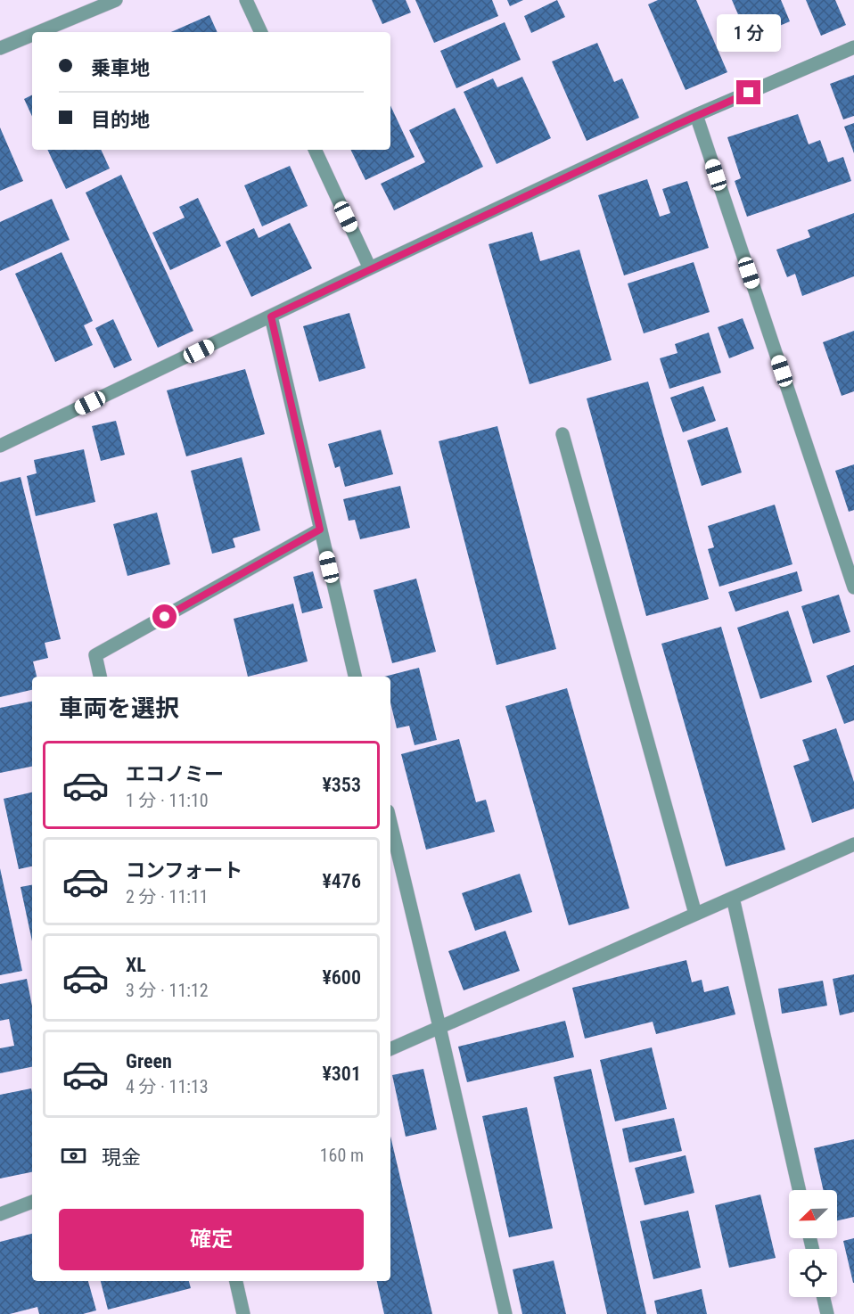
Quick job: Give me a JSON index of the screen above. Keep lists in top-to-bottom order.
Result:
{
  "north": "bottom left",
  "page": {
    "bubble": "1 分",
    "banner": ["乗車地", "目的地"],
    "heading": "車両を選択",
    "list": [
      {
        "name": "エコノミー",
        "note": "1 分 · 11:10",
        "value": "¥353"
      },
      {
        "name": "コンフォート",
        "note": "2 分 · 11:11",
        "value": "¥476"
      },
      {
        "name": "XL",
        "note": "3 分 · 11:12",
        "value": "¥600"
      },
      {
        "name": "Green",
        "note": "4 分 · 11:13",
        "value": "¥301"
      }
    ],
    "pay": ["現金", "160 m"],
    "buttons": "確定"
  }
}
